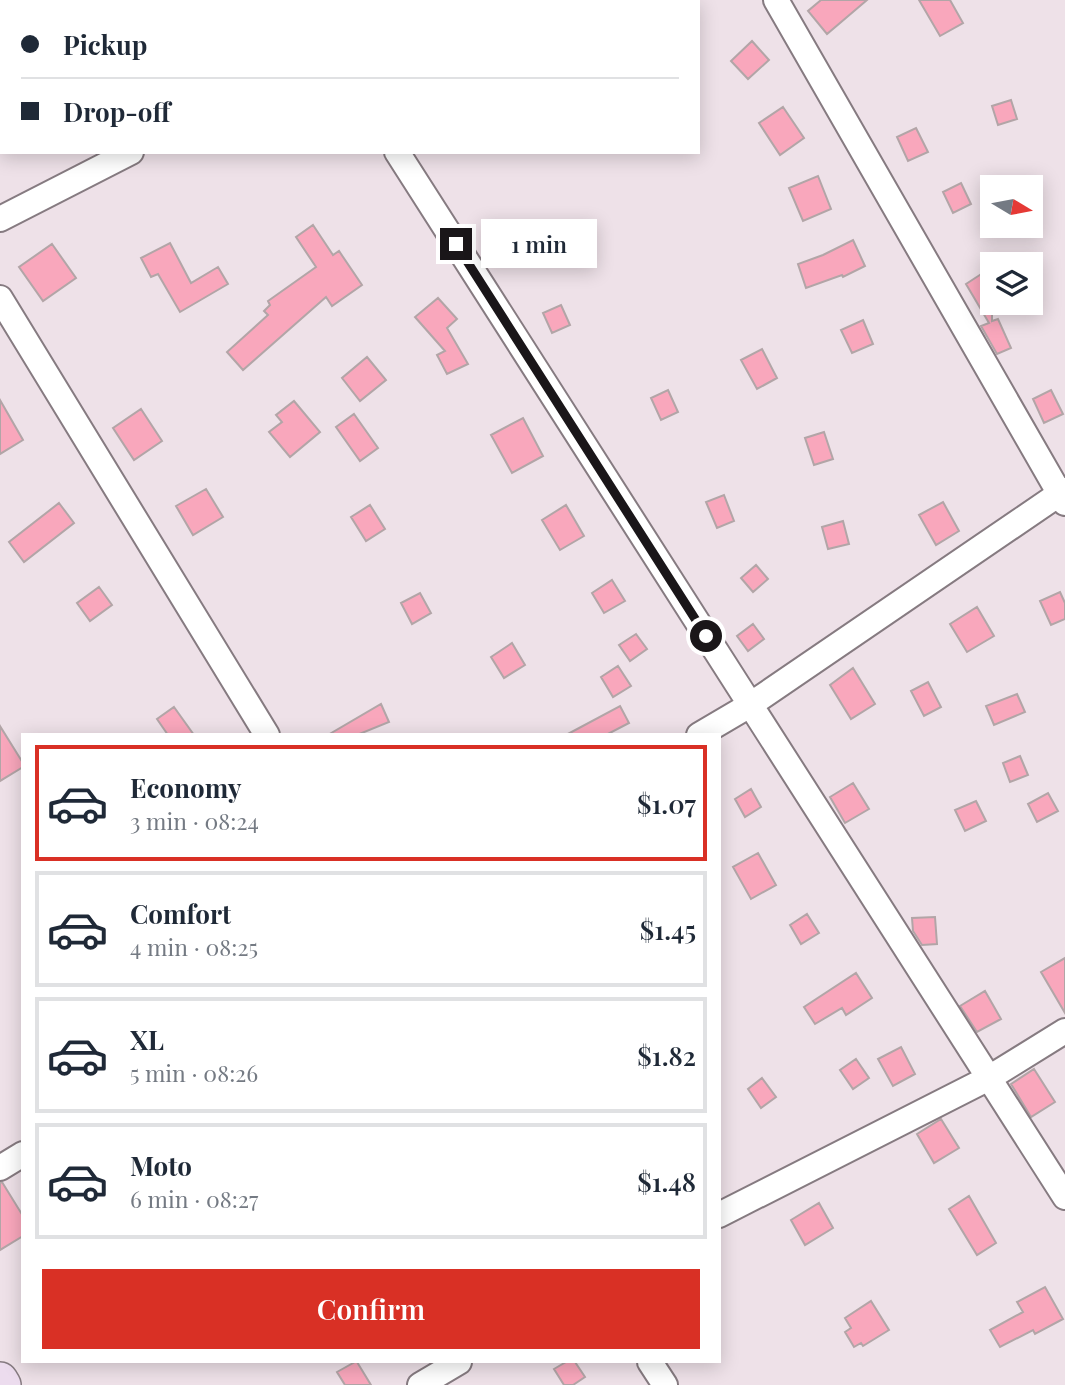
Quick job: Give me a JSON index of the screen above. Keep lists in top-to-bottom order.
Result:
{
  "north": "right",
  "page": {
    "banner": ["Pickup", "Drop-off"],
    "bubble": "1 min",
    "list": [
      {
        "name": "Economy",
        "note": "3 min · 08:24",
        "value": "$1.07"
      },
      {
        "name": "Comfort",
        "note": "4 min · 08:25",
        "value": "$1.45"
      },
      {
        "name": "XL",
        "note": "5 min · 08:26",
        "value": "$1.82"
      },
      {
        "name": "Moto",
        "note": "6 min · 08:27",
        "value": "$1.48"
      }
    ],
    "buttons": "Confirm"
  }
}
